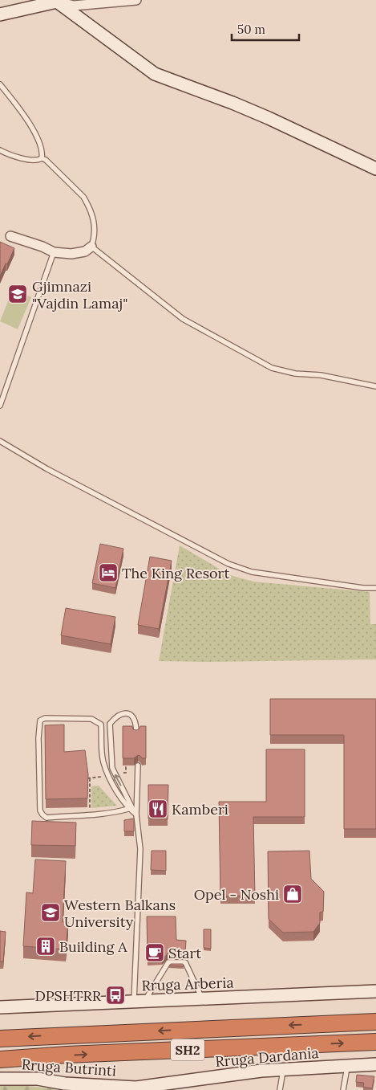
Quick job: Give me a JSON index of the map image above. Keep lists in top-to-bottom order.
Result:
{
  "streets": {
    "highway": ["SH2"],
    "main road": ["Rruga Arberia", "Rruga Dardania", "Rruga Butrinti"]
  },
  "crossings": [
    ["Rruga Dardania", "Rruga Butrinti"]
  ],
  "places": {
    "school or university": ["Gjimnazi \"Vajdin Lamaj\"", "Western Balkans University"],
    "hotel": ["The King Resort"],
    "restaurant": ["Kamberi"],
    "shop": ["Opel - Noshi"],
    "building": ["Building A"],
    "cafe": ["Start"],
    "bus stop": ["DPSHTRR"]
  },
  "scale_bar": "50 m"
}
